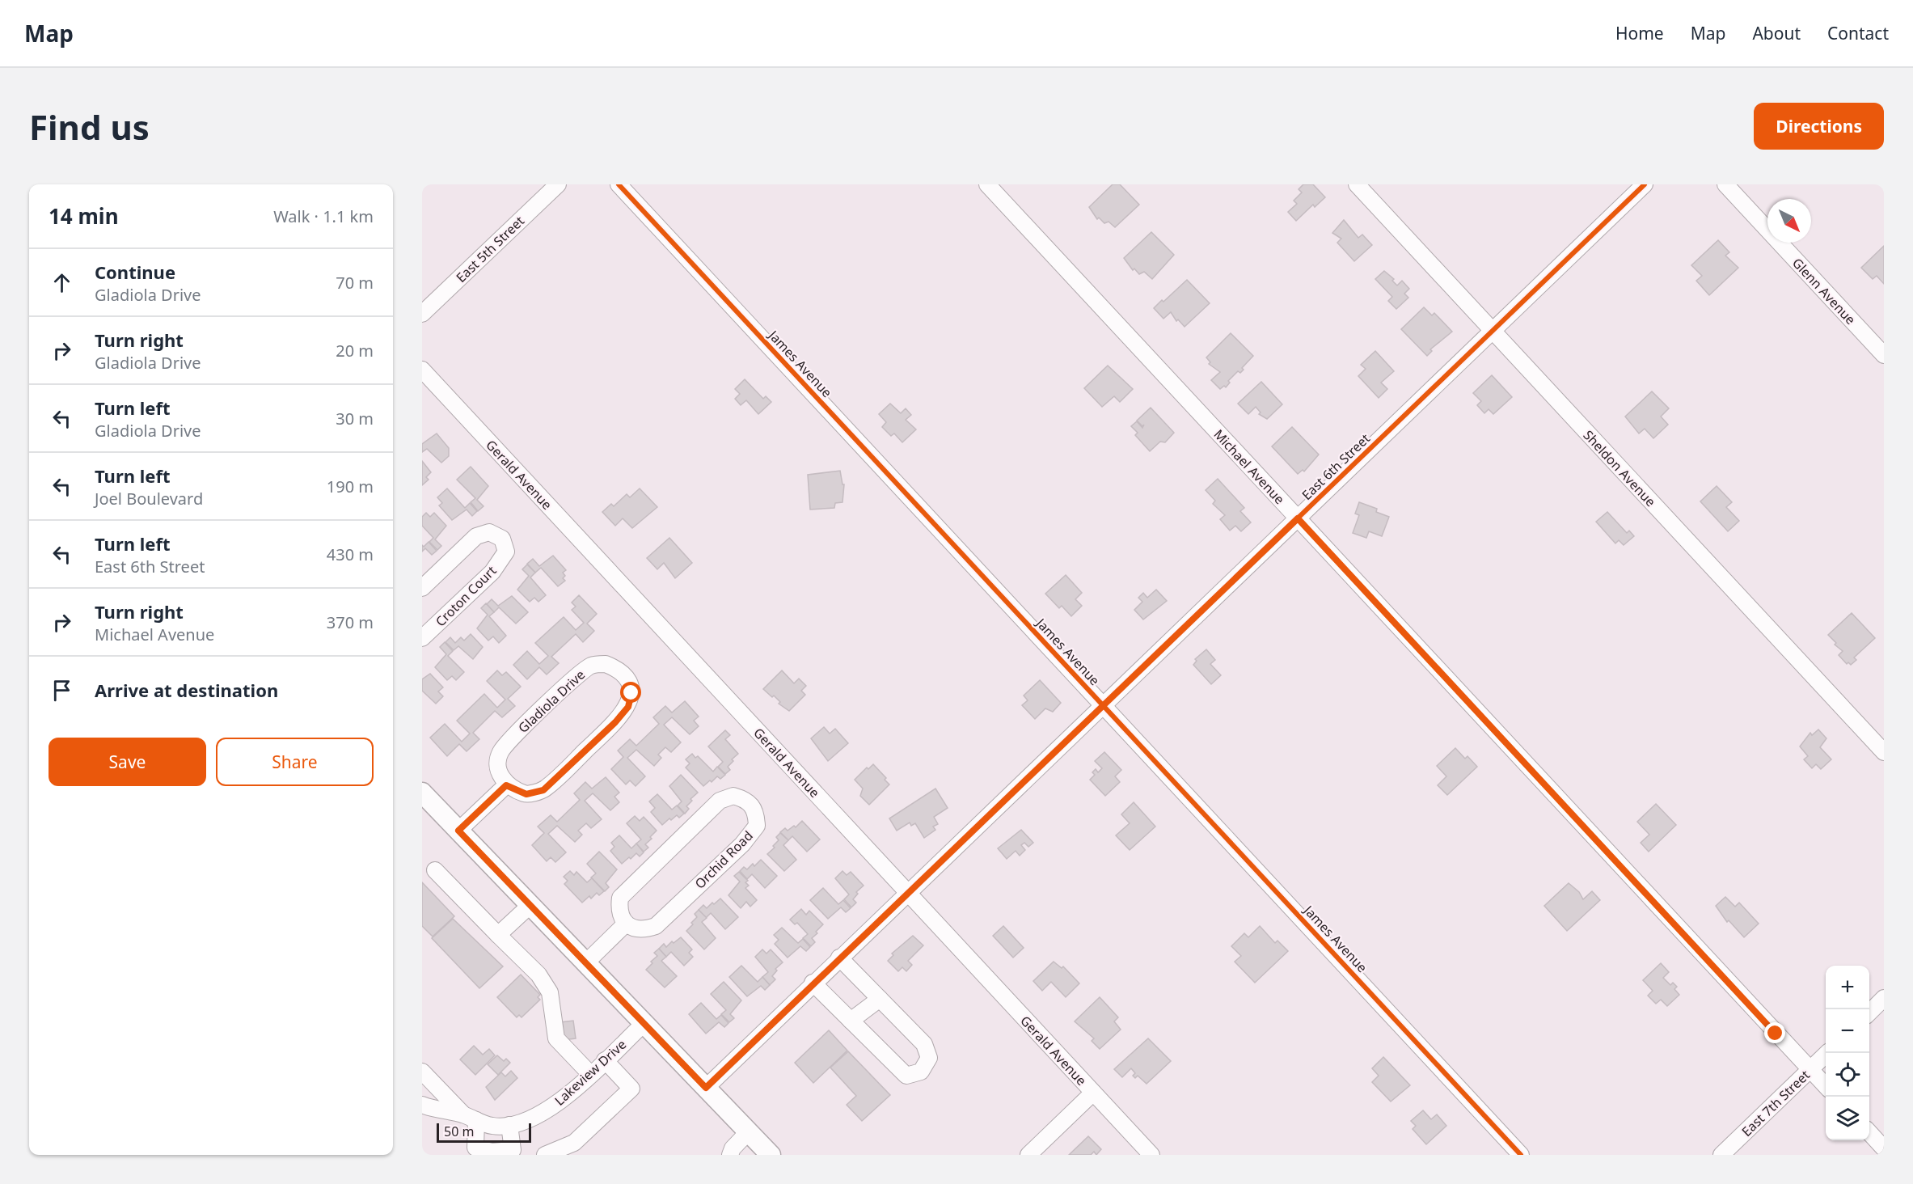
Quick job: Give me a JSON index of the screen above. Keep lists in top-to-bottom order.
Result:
{
  "streets": {
    "street": [
      "East 5th Street",
      "Glenn Avenue",
      "James Avenue",
      "Michael Avenue",
      "East 6th Street",
      "Sheldon Avenue",
      "Gerald Avenue",
      "Croton Court",
      "Gladiola Drive",
      "Orchid Road",
      "Lakeview Drive",
      "East 7th Street"
    ]
  },
  "crossings": [
    ["James Avenue", "East 6th Street"],
    ["Michael Avenue", "East 6th Street"],
    ["Michael Avenue", "East 7th Street"],
    ["East 6th Street", "Sheldon Avenue"],
    ["East 6th Street", "Gerald Avenue"]
  ],
  "scale_bar": "50 m",
  "north": "bottom right",
  "page": {
    "header": "Map",
    "nav": [
      "Home",
      "Map",
      "About",
      "Contact"
    ],
    "buttons": [
      "Directions",
      ["Save", "Share"]
    ],
    "title": "Find us",
    "heading": ["14 min", "Walk · 1.1 km"],
    "list": [
      ["Continue", "Gladiola Drive", "70 m"],
      ["Turn right", "Gladiola Drive", "20 m"],
      ["Turn left", "Gladiola Drive", "30 m"],
      ["Turn left", "Joel Boulevard", "190 m"],
      ["Turn left", "East 6th Street", "430 m"],
      ["Turn right", "Michael Avenue", "370 m"],
      "Arrive at destination"
    ],
    "map_buttons": ["+", "−"],
    "scale": "50 m"
  }
}
